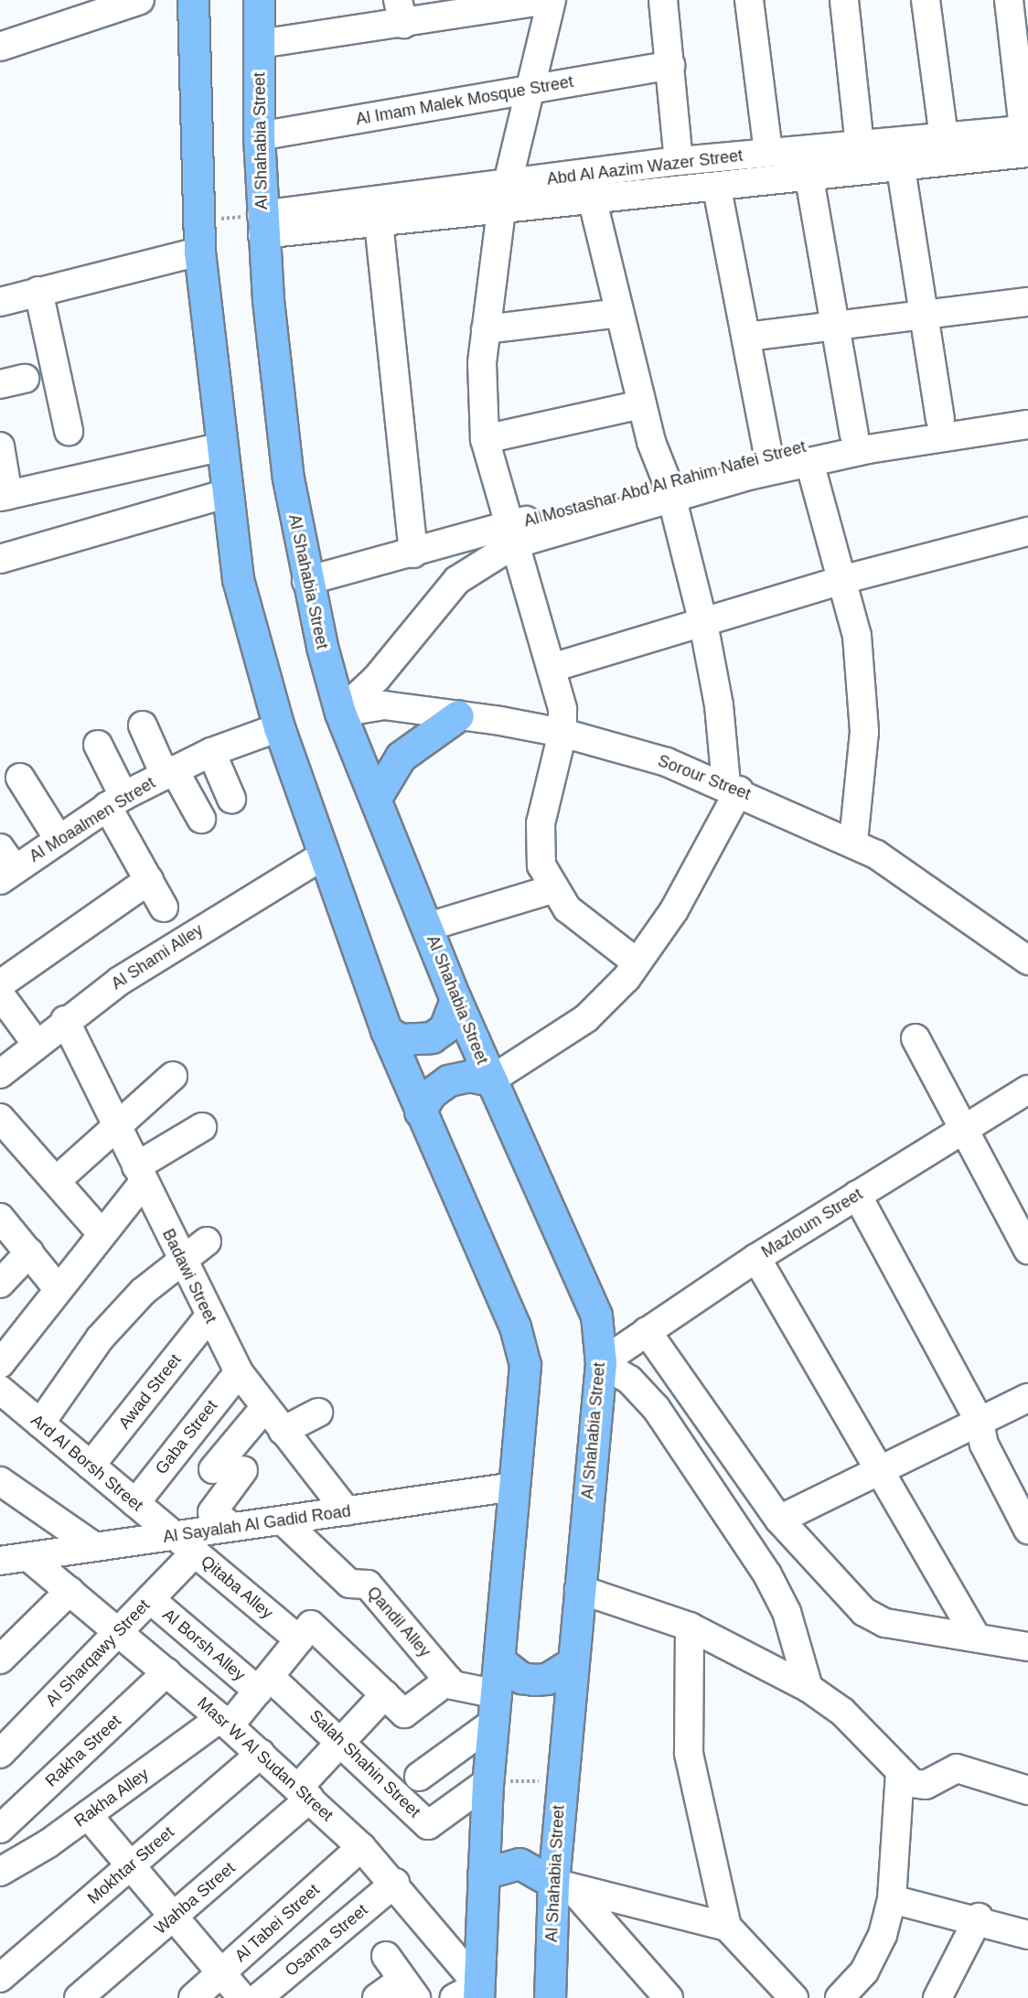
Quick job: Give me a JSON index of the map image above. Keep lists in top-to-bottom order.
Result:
{
  "streets": {
    "highway": ["Al Shahabia Street"],
    "street": [
      "Al Imam Malek Mosque Street",
      "Abd Al Aazim Wazer Street",
      "Al Mostashar Abd Al Rahim Nafei Street",
      "Sorour Street",
      "Al Moaalmen Street",
      "Al Shami Alley",
      "Mazloum Street",
      "Badawi Street",
      "Awad Street",
      "Gaba Street",
      "Ard Al Borsh Street",
      "Al Sayalah Al Gadid Road",
      "Qitaba Alley",
      "Qandil Alley",
      "Al Borsh Alley",
      "Al Sharqawy Street",
      "Rakha Street",
      "Masr W Al Sudan Street",
      "Salah Shahin Street",
      "Rakha Alley",
      "Mokhtar Street",
      "Wahba Street",
      "Al Tabei Street",
      "Osama Street"
    ]
  },
  "crossings": [
    ["Al Imam Malek Mosque Street", "Al Shahabia Street"],
    ["Al Shahabia Street", "Abd Al Aazim Wazer Street"],
    ["Al Shahabia Street", "Al Mostashar Abd Al Rahim Nafei Street"],
    ["Al Shahabia Street", "Sorour Street"],
    ["Al Shahabia Street", "Mazloum Street"],
    ["Al Mostashar Abd Al Rahim Nafei Street", "Sorour Street"],
    ["Al Shami Alley", "Badawi Street"],
    ["Badawi Street", "Awad Street"],
    ["Badawi Street", "Gaba Street"],
    ["Badawi Street", "Al Sayalah Al Gadid Road"],
    ["Awad Street", "Ard Al Borsh Street"],
    ["Gaba Street", "Ard Al Borsh Street"],
    ["Ard Al Borsh Street", "Al Sayalah Al Gadid Road"],
    ["Ard Al Borsh Street", "Qitaba Alley"],
    ["Al Sayalah Al Gadid Road", "Qitaba Alley"],
    ["Al Sayalah Al Gadid Road", "Qandil Alley"],
    ["Al Sayalah Al Gadid Road", "Masr W Al Sudan Street"],
    ["Qitaba Alley", "Qandil Alley"],
    ["Qitaba Alley", "Al Sharqawy Street"],
    ["Qitaba Alley", "Rakha Alley"],
    ["Qitaba Alley", "Wahba Street"],
    ["Al Borsh Alley", "Al Sharqawy Street"],
    ["Al Borsh Alley", "Salah Shahin Street"],
    ["Al Borsh Alley", "Rakha Alley"],
    ["Al Sharqawy Street", "Masr W Al Sudan Street"],
    ["Rakha Street", "Masr W Al Sudan Street"],
    ["Masr W Al Sudan Street", "Rakha Alley"],
    ["Masr W Al Sudan Street", "Mokhtar Street"],
    ["Masr W Al Sudan Street", "Wahba Street"],
    ["Masr W Al Sudan Street", "Al Tabei Street"],
    ["Masr W Al Sudan Street", "Osama Street"],
    ["Salah Shahin Street", "Rakha Alley"],
    ["Salah Shahin Street", "Wahba Street"]
  ]
}
